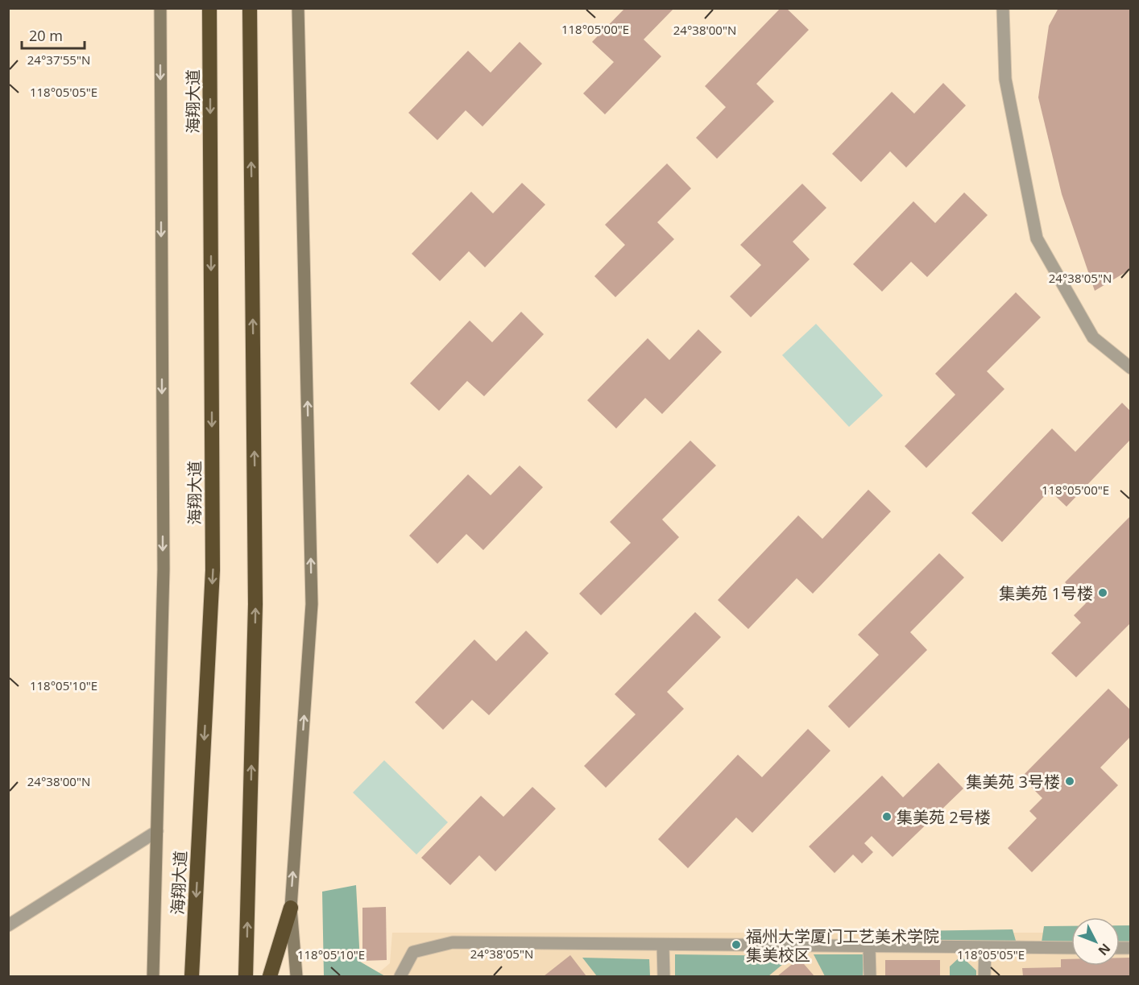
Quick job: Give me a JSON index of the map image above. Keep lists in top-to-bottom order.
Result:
{
  "streets": {
    "highway": ["海翔大道"]
  },
  "places": [
    "集美苑 1号楼",
    "集美苑 3号楼",
    "集美苑 2号楼",
    "福州大学厦门工艺美术学院 集美校区"
  ],
  "scale_bar": "20 m",
  "north": "bottom right",
  "coordinates": [
    "118°05'00\"E",
    "24°38'00\"N",
    "24°37'55\"N",
    "118°05'05\"E",
    "24°38'05\"N",
    "118°05'10\"E"
  ]
}
